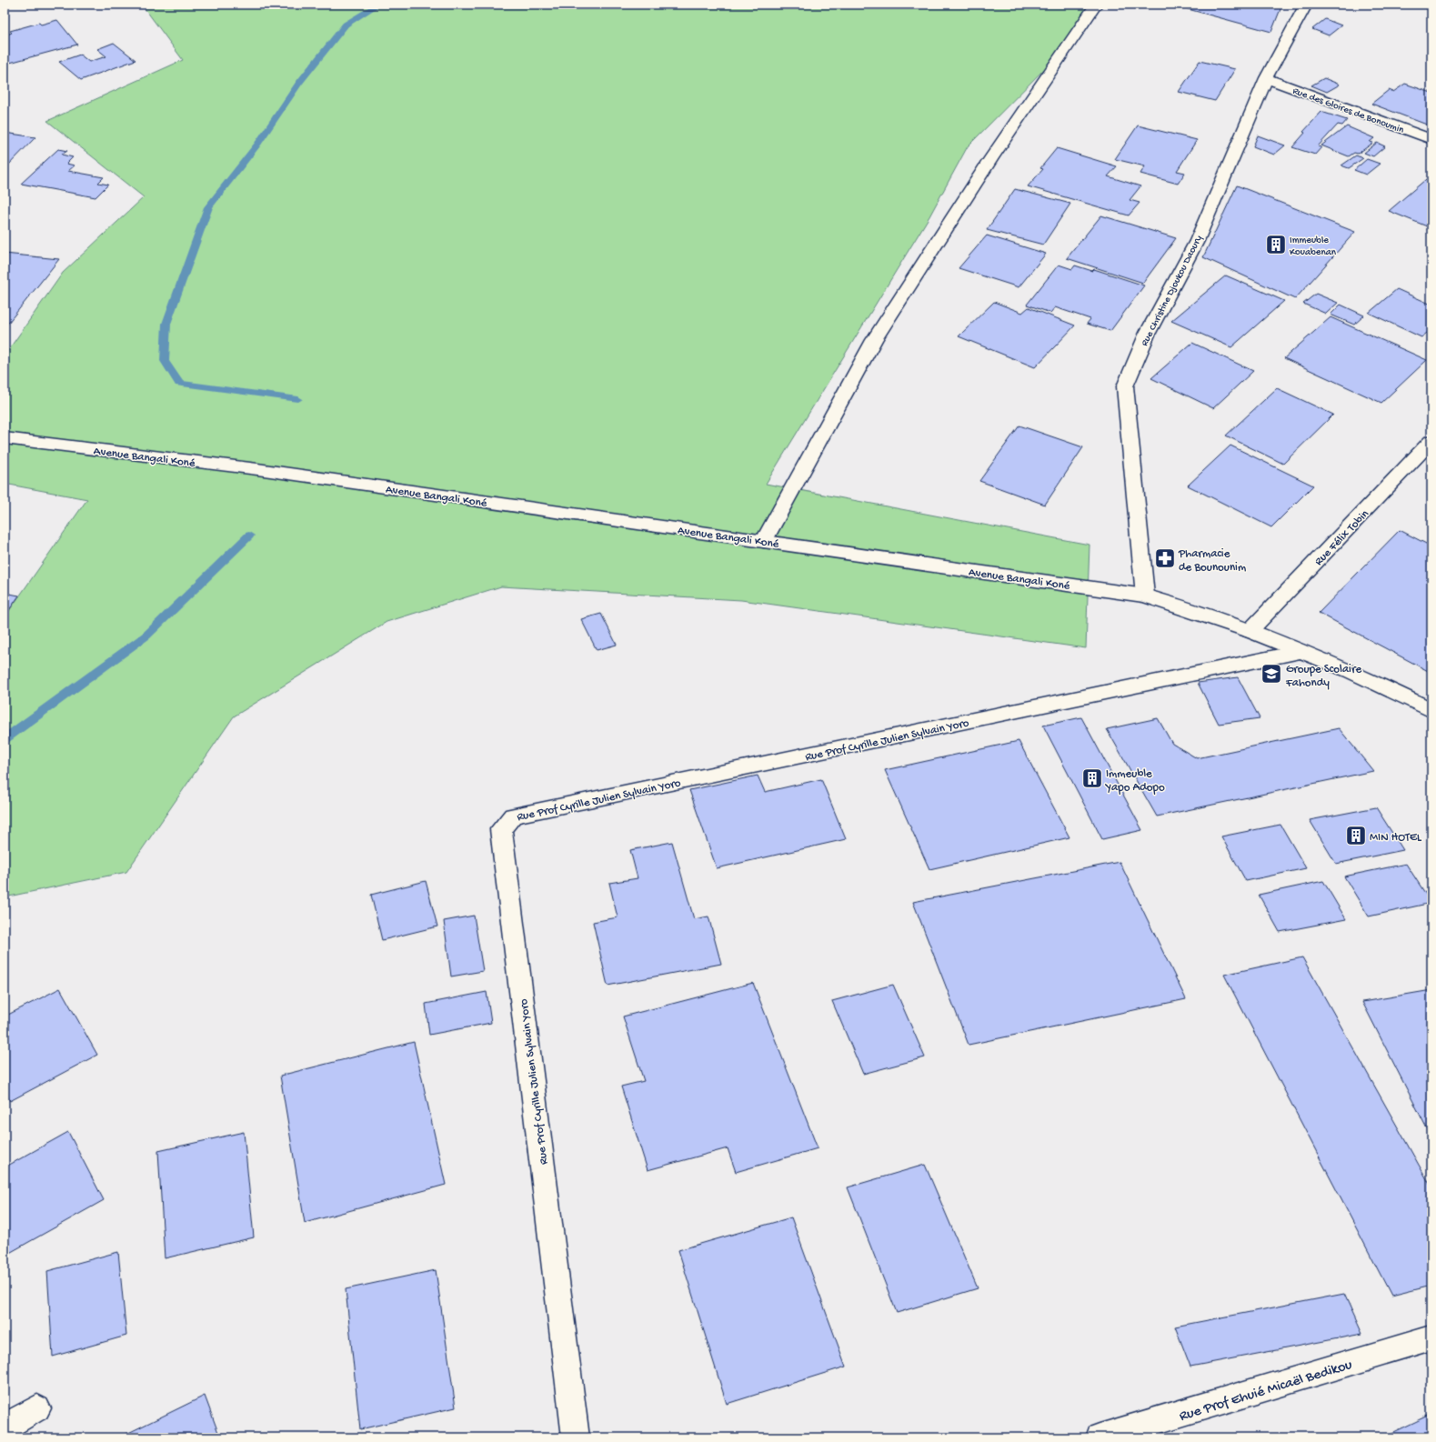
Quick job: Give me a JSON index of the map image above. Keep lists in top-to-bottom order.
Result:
{
  "streets": {
    "street": [
      "Rue des Gloires de Bonoumin",
      "Rue Christine Djoukou Daoury",
      "Avenue Bangali Koné",
      "Rue Félix Tobin",
      "Rue Prof Cyrille Julien Sylvain Yoro",
      "Rue Prof Ehuié Micaël Bedikou"
    ]
  },
  "crossings": [
    ["Rue des Gloires de Bonoumin", "Rue Christine Djoukou Daoury"],
    ["Rue Christine Djoukou Daoury", "Avenue Bangali Koné"],
    ["Avenue Bangali Koné", "Rue Félix Tobin"],
    ["Avenue Bangali Koné", "Rue Prof Cyrille Julien Sylvain Yoro"]
  ],
  "places": {
    "building": ["Immeuble Kouabenan", "Immeuble Yapo Adopo", "MIN HOTEL"],
    "pharmacy": ["Pharmacie de Bounounim"],
    "school or university": ["Groupe Scolaire Fahondy"]
  }
}
